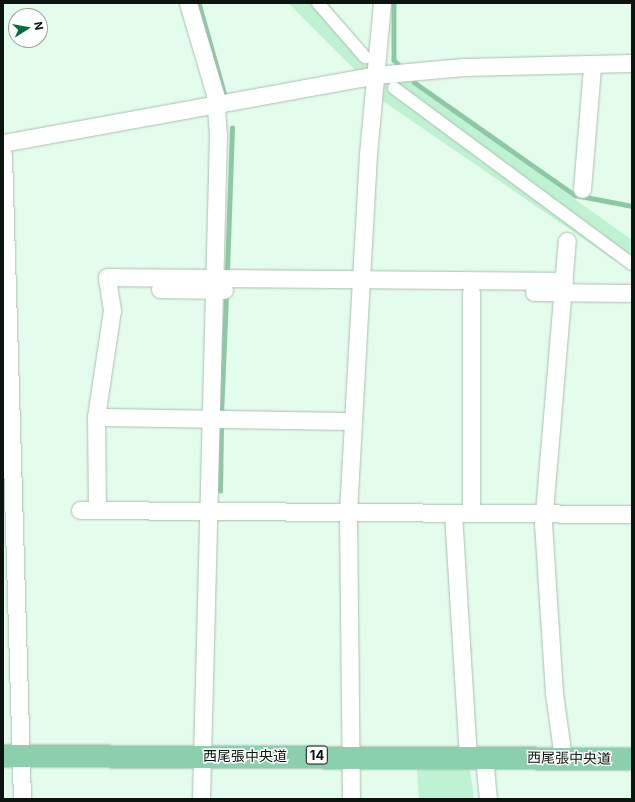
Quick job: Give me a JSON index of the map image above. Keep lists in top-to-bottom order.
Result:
{
  "streets": {
    "main road": ["14", "西尾張中央道"]
  },
  "north": "right"
}
